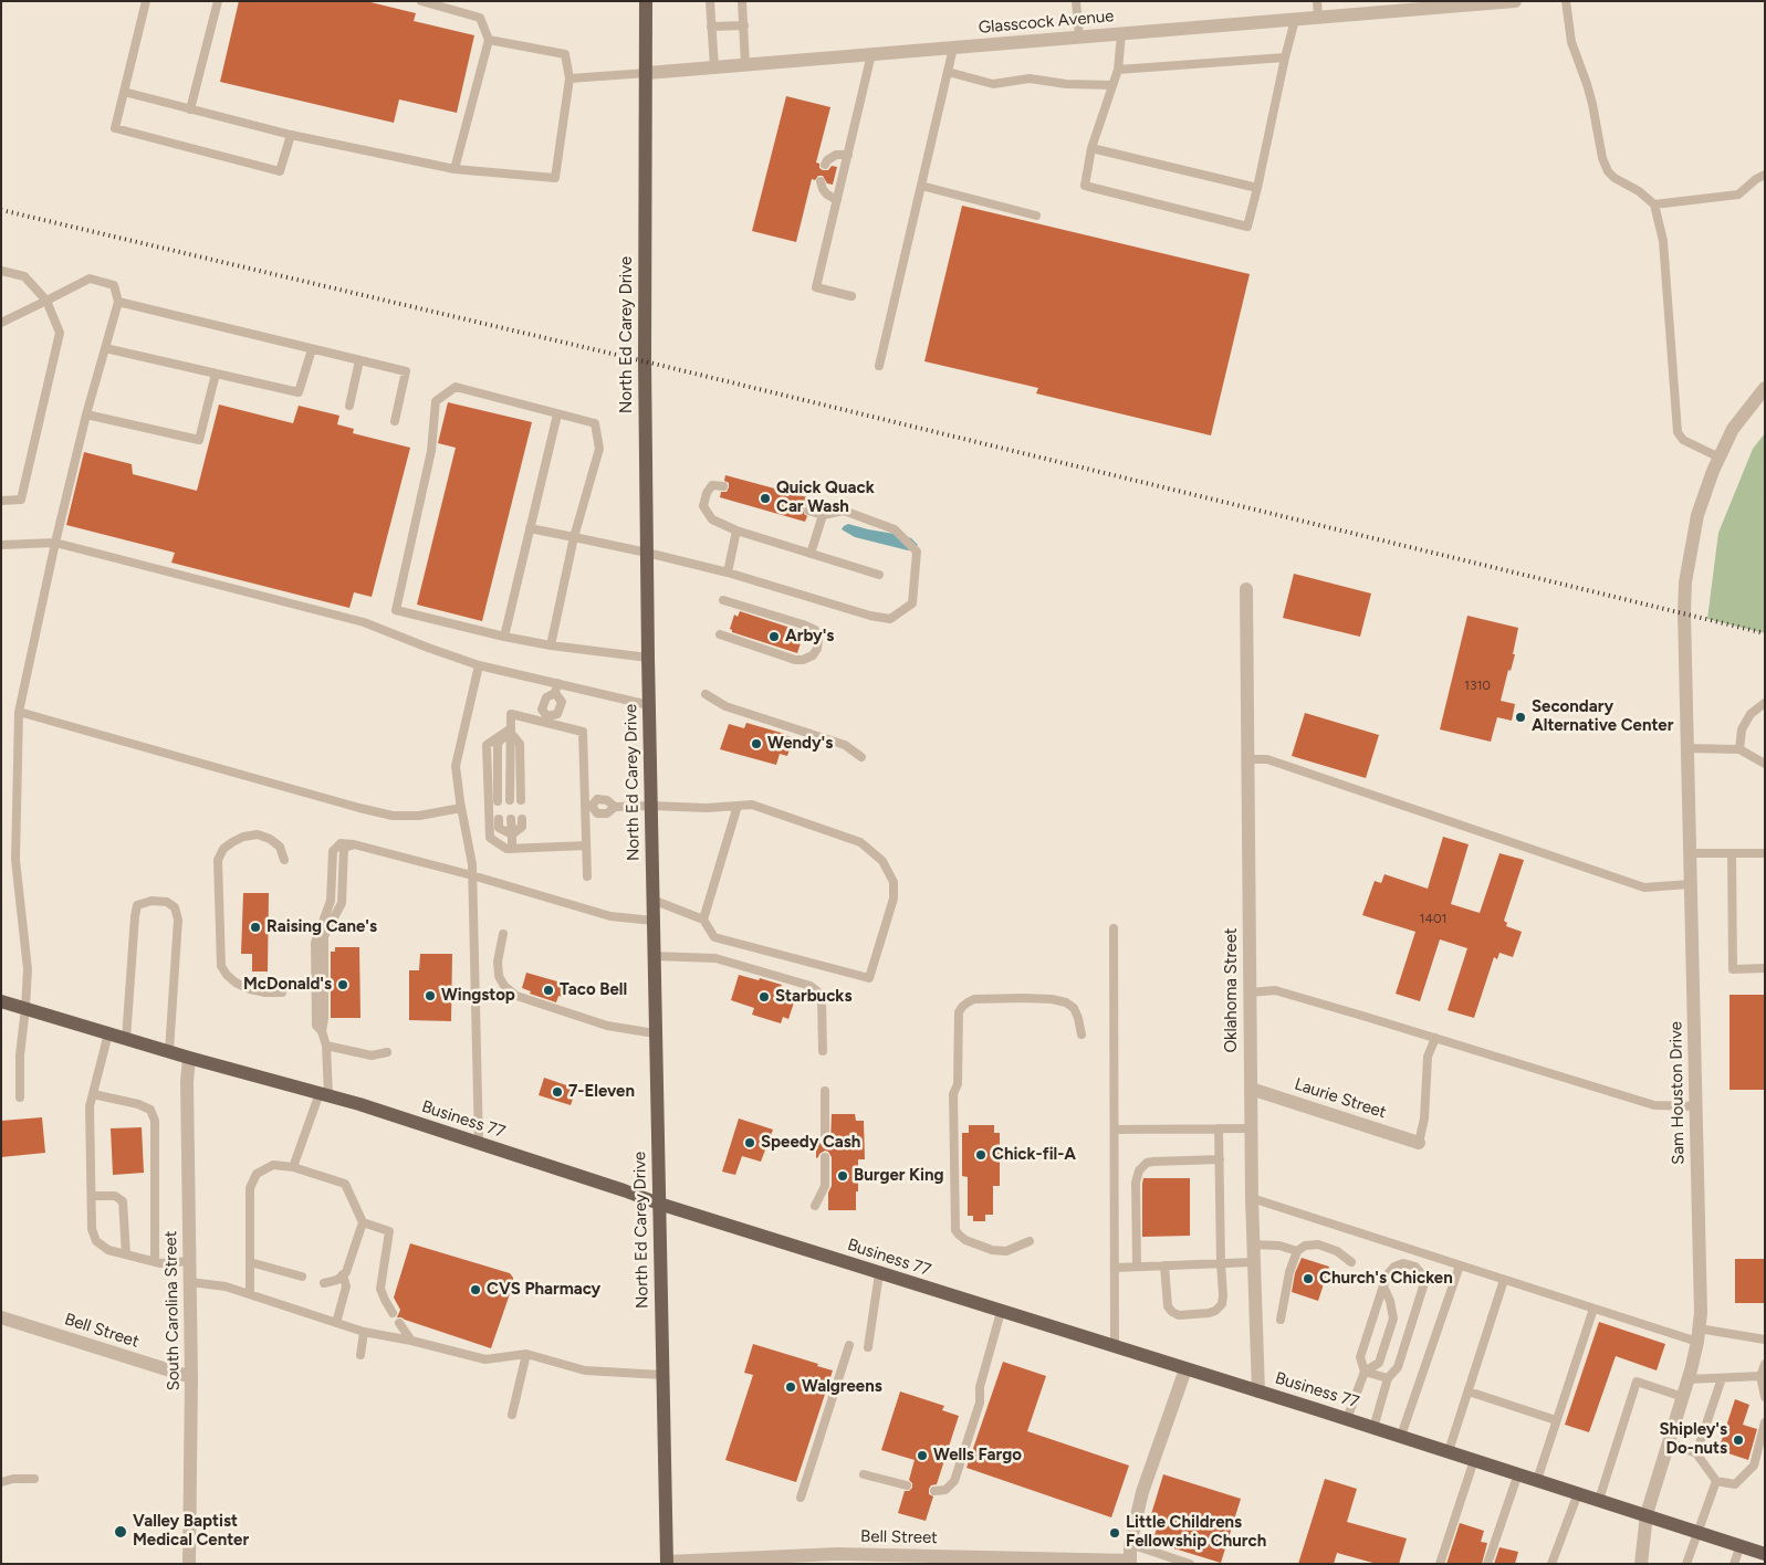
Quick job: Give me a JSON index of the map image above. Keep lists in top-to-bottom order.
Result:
{
  "streets": {
    "main road": ["North Ed Carey Drive", "Business 77"],
    "street": [
      "Glasscock Avenue",
      "Oklahoma Street",
      "Sam Houston Drive",
      "Laurie Street",
      "South Carolina Street",
      "Bell Street"
    ]
  },
  "crossings": [
    ["Glasscock Avenue", "North Ed Carey Drive"],
    ["North Ed Carey Drive", "Business 77"],
    ["North Ed Carey Drive", "Bell Street"],
    ["Oklahoma Street", "Laurie Street"],
    ["Oklahoma Street", "Business 77"],
    ["Sam Houston Drive", "Business 77"],
    ["Business 77", "South Carolina Street"],
    ["South Carolina Street", "Bell Street"]
  ],
  "places": [
    "Quick Quack Car Wash",
    "Arby's",
    "Secondary Alternative Center",
    "Wendy's",
    "Raising Cane's",
    "McDonald's",
    "Taco Bell",
    "Wingstop",
    "Starbucks",
    "7-Eleven",
    "Speedy Cash",
    "Chick-fil-A",
    "Burger King",
    "Church's Chicken",
    "CVS Pharmacy",
    "Walgreens",
    "Shipley's Do-nuts",
    "Wells Fargo",
    "Valley Baptist Medical Center",
    "Little Childrens Fellowship Church"
  ],
  "house_numbers": ["1310", "1401"]
}
